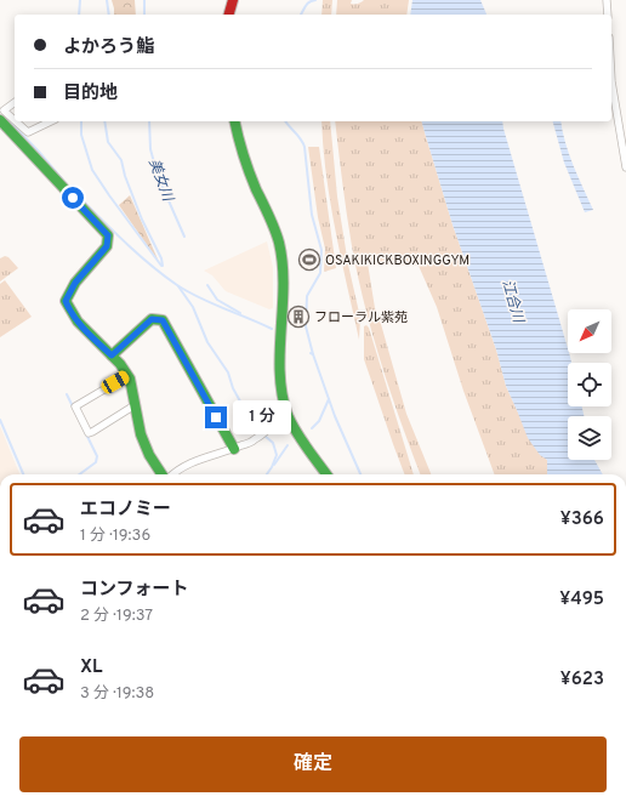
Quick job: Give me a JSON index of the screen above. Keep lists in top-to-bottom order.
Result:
{
  "water": ["美女川", "江合川"],
  "places": {
    "sports": ["OSAKIKICKBOXINGGYM"],
    "building": ["フローラル紫苑"]
  },
  "north": "bottom left",
  "page": {
    "banner": ["よかろう鮨", "目的地"],
    "bubble": "1 分",
    "list": [
      {
        "name": "エコノミー",
        "note": "1 分 · 19:36",
        "value": "¥366"
      },
      {
        "name": "コンフォート",
        "note": "2 分 · 19:37",
        "value": "¥495"
      },
      {
        "name": "XL",
        "note": "3 分 · 19:38",
        "value": "¥623"
      }
    ],
    "buttons": "確定"
  }
}
